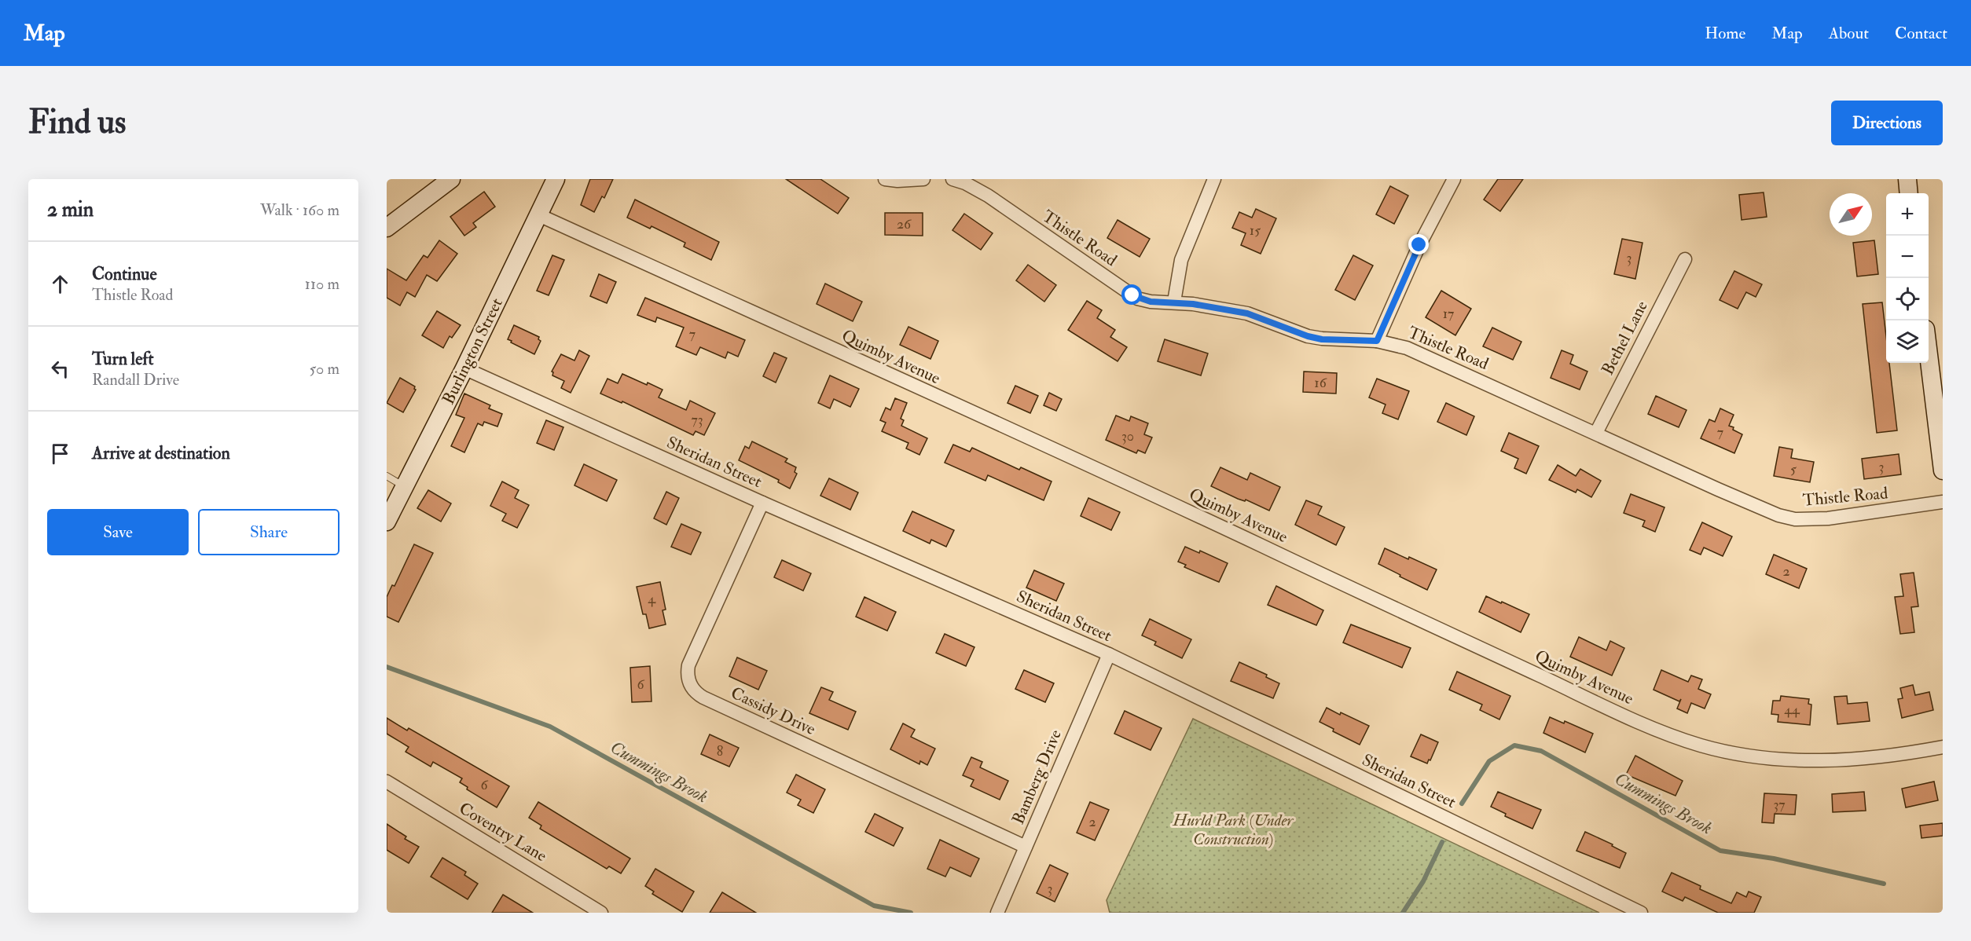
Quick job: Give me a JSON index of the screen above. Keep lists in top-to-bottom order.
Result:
{
  "streets": {
    "street": [
      "Thistle Road",
      "Bethel Lane",
      "Burlington Street",
      "Quimby Avenue",
      "Sheridan Street",
      "Cassidy Drive",
      "Bamberg Drive",
      "Coventry Lane"
    ]
  },
  "crossings": [
    ["Thistle Road", "Bethel Lane"],
    ["Burlington Street", "Quimby Avenue"],
    ["Burlington Street", "Sheridan Street"],
    ["Sheridan Street", "Cassidy Drive"],
    ["Sheridan Street", "Bamberg Drive"],
    ["Cassidy Drive", "Bamberg Drive"]
  ],
  "water": ["Cummings Brook"],
  "parks": ["Hurld Park (Under Construction)"],
  "house_numbers": [
    "26",
    "15",
    "3",
    "17",
    "7",
    "16",
    "73",
    "7",
    "30",
    "3",
    "5",
    "2",
    "4",
    "6",
    "44",
    "8",
    "6",
    "37",
    "2",
    "3"
  ],
  "north": "top right",
  "page": {
    "header": "Map",
    "nav": [
      "Home",
      "Map",
      "About",
      "Contact"
    ],
    "buttons": [
      "Directions",
      ["Save", "Share"]
    ],
    "title": "Find us",
    "heading": ["2 min", "Walk · 160 m"],
    "map_buttons": ["+", "−"],
    "list": [
      ["Continue", "Thistle Road", "110 m"],
      ["Turn left", "Randall Drive", "50 m"],
      "Arrive at destination"
    ]
  }
}
